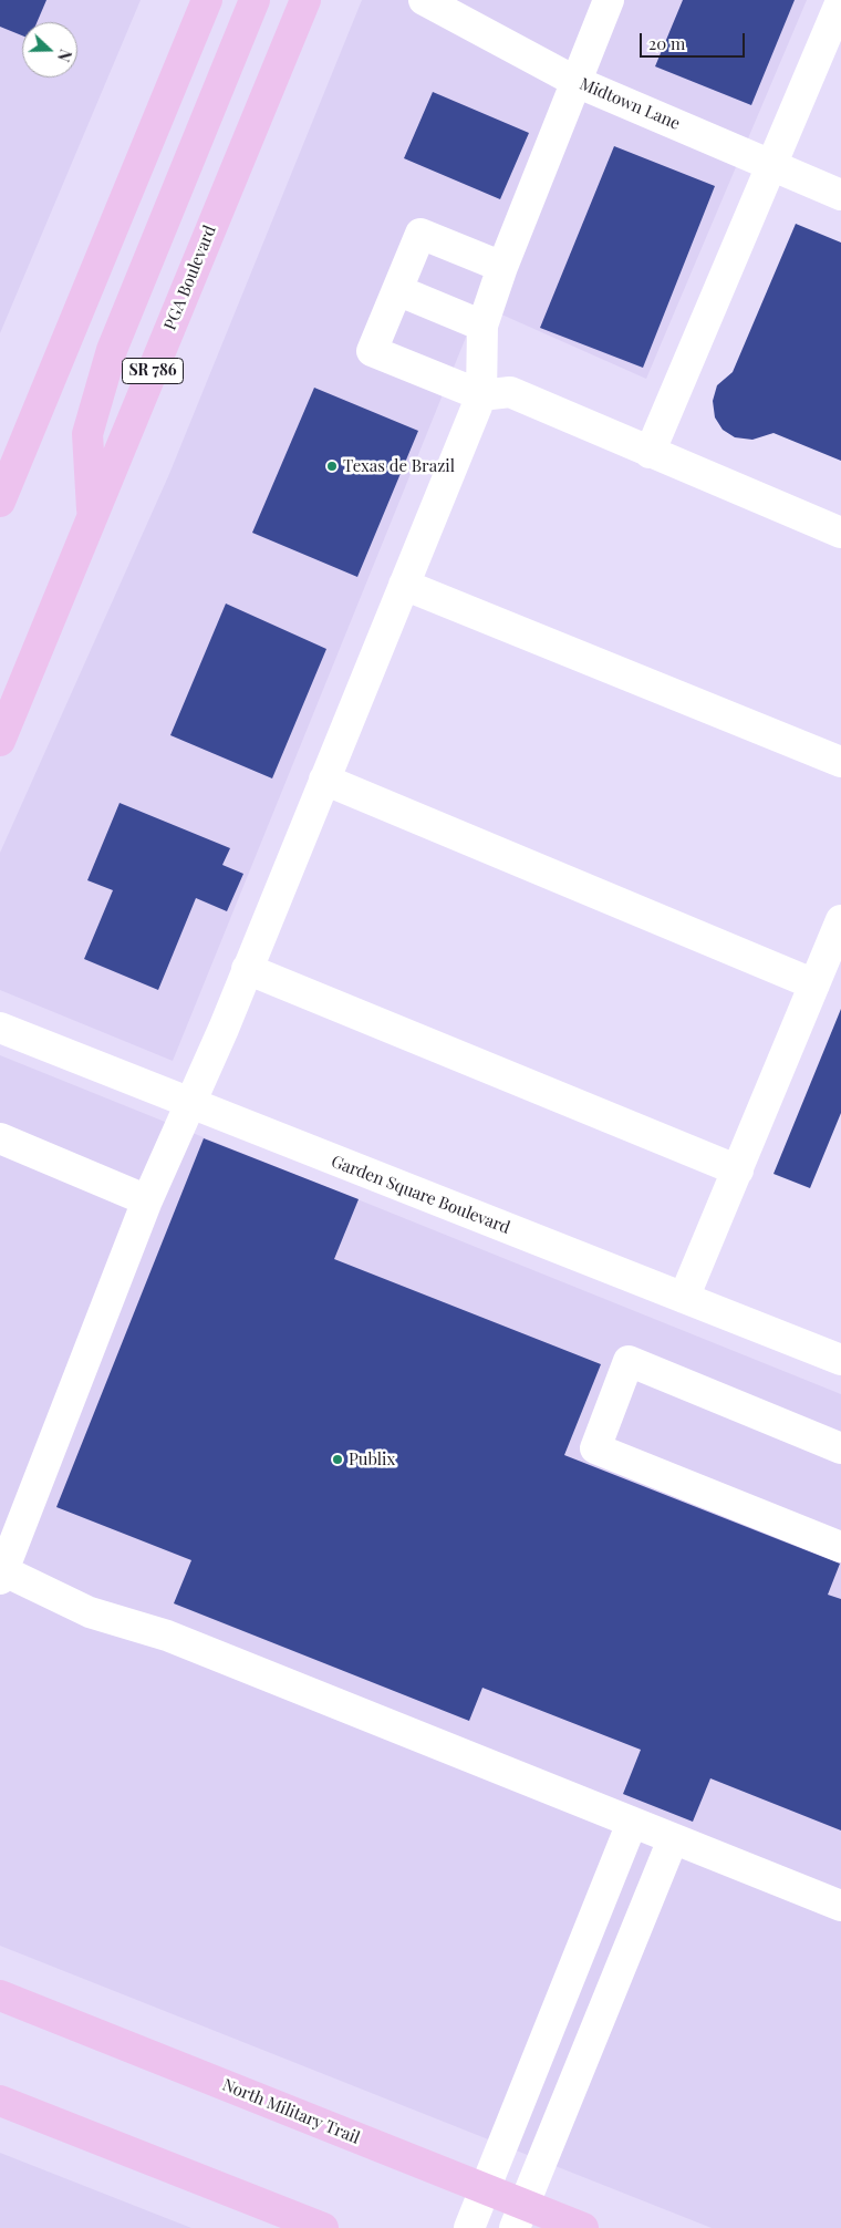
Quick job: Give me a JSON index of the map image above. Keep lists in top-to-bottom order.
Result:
{
  "streets": {
    "main road": ["PGA Boulevard", "SR 786", "North Military Trail"],
    "street": ["Midtown Lane", "Garden Square Boulevard"]
  },
  "places": ["Texas de Brazil", "Publix"],
  "scale_bar": "20 m",
  "north": "right"
}
